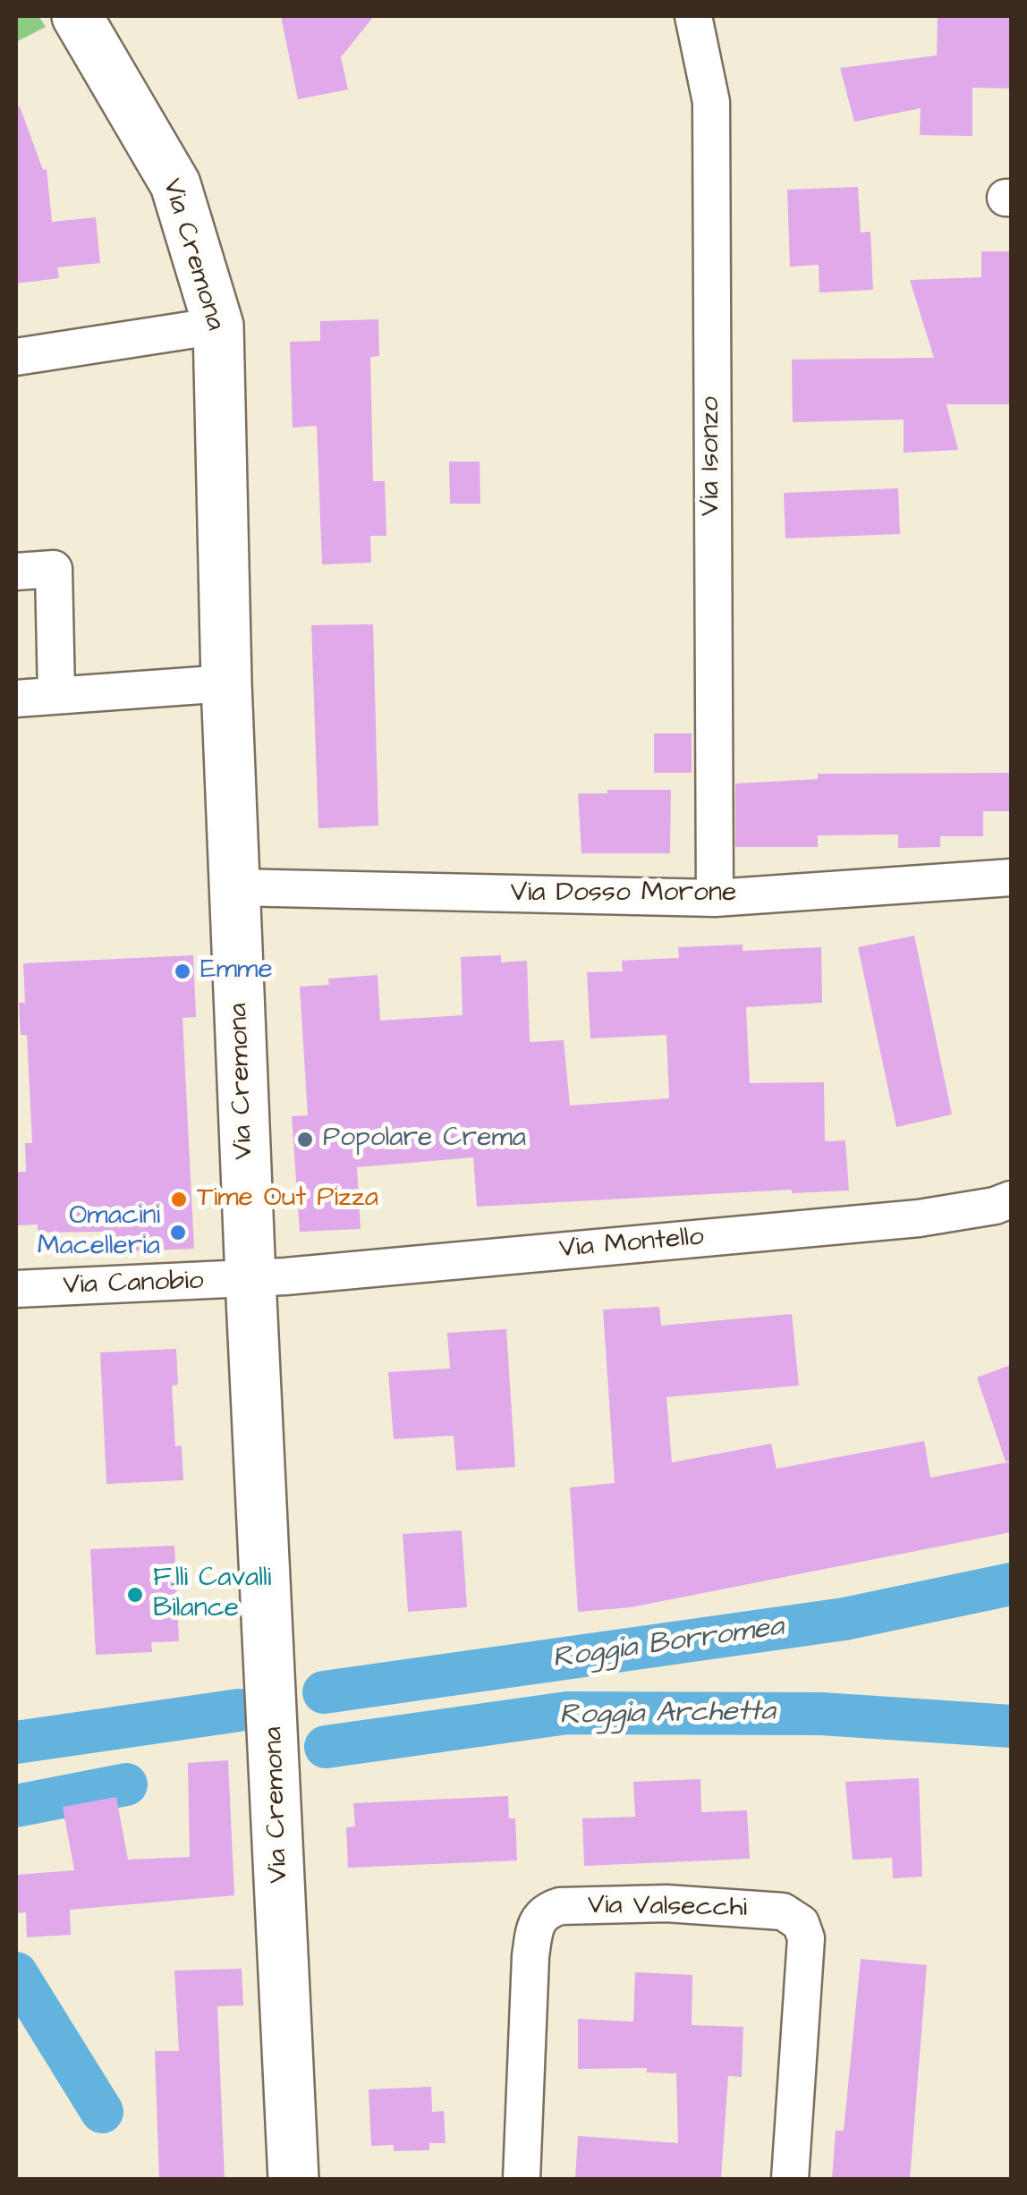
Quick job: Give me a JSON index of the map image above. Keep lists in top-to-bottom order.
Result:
{
  "streets": {
    "street": [
      "Via Cremona",
      "Via Isonzo",
      "Via Dosso Morone",
      "Via Montello",
      "Via Canobio",
      "Via Valsecchi"
    ]
  },
  "crossings": [
    ["Via Cremona", "Via Dosso Morone"],
    ["Via Cremona", "Via Montello"],
    ["Via Cremona", "Via Canobio"],
    ["Via Isonzo", "Via Dosso Morone"],
    ["Via Montello", "Via Canobio"]
  ],
  "water": ["Roggia Borromea", "Roggia Archetta"],
  "places": [
    "Emme",
    "Popolare Crema",
    "Time Out Pizza",
    "Omacini Macelleria",
    "F.lli Cavalli Bilance"
  ]
}
